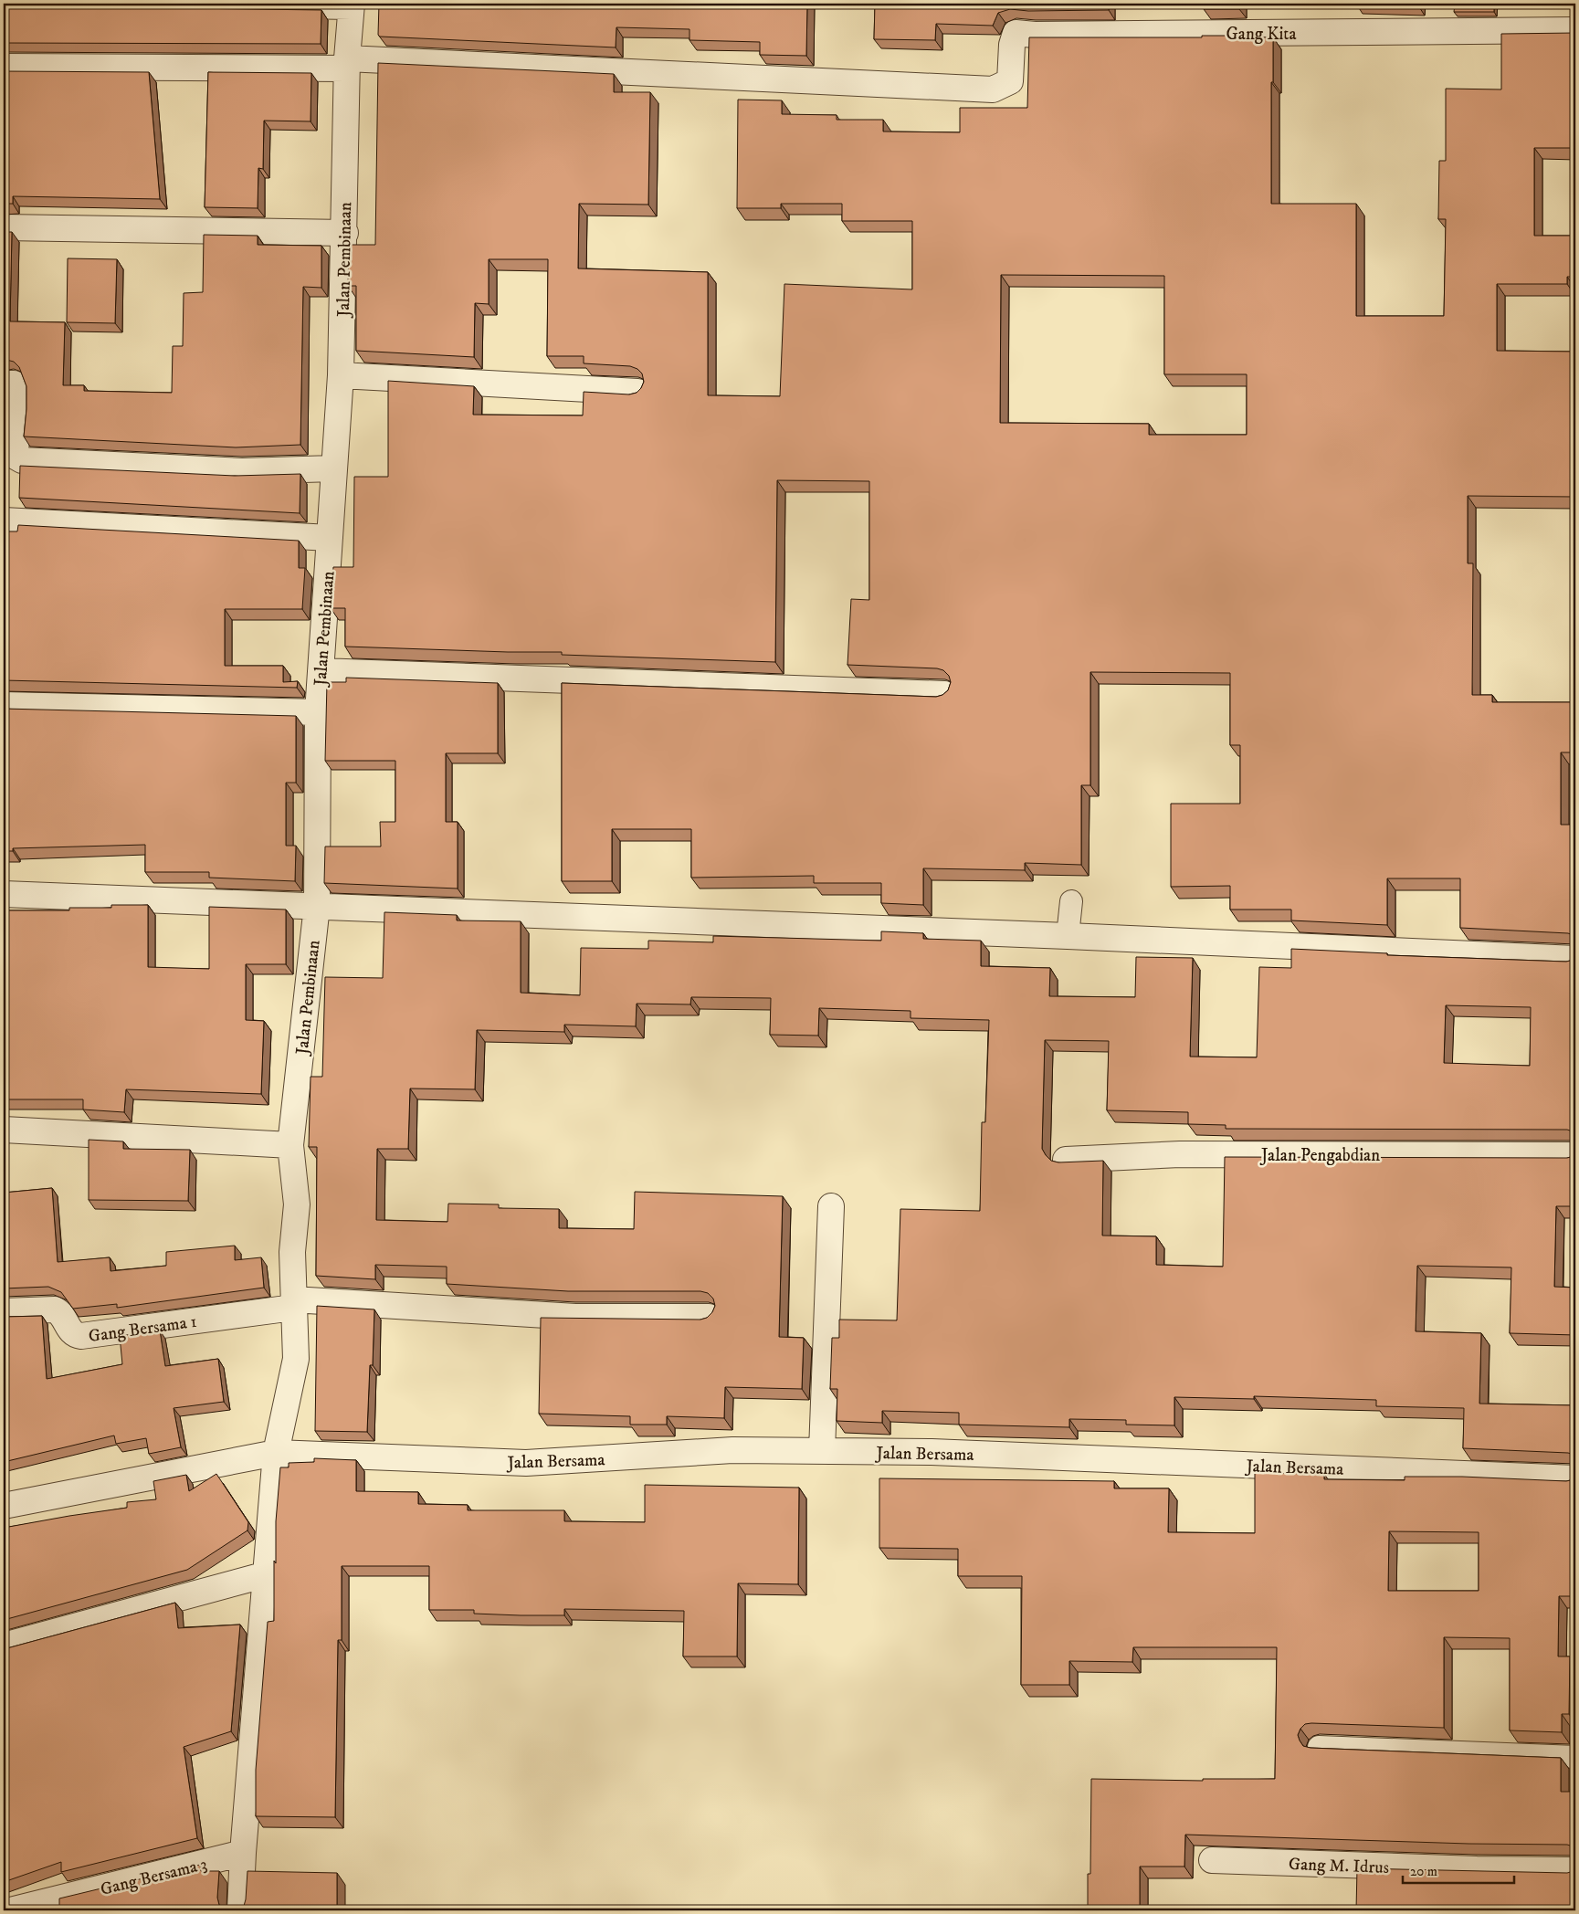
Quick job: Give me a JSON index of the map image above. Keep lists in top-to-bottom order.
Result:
{
  "streets": {
    "street": [
      "Gang Kita",
      "Jalan Pembinaan",
      "Jalan Pengabdian",
      "Gang Bersama 1",
      "Jalan Bersama",
      "Gang M. Idrus",
      "Gang Bersama 3"
    ]
  },
  "crossings": [
    ["Gang Kita", "Jalan Pembinaan"],
    ["Jalan Pembinaan", "Gang Bersama 1"],
    ["Jalan Pembinaan", "Jalan Bersama"],
    ["Jalan Pembinaan", "Gang Bersama 3"]
  ],
  "scale_bar": "20 m"
}
